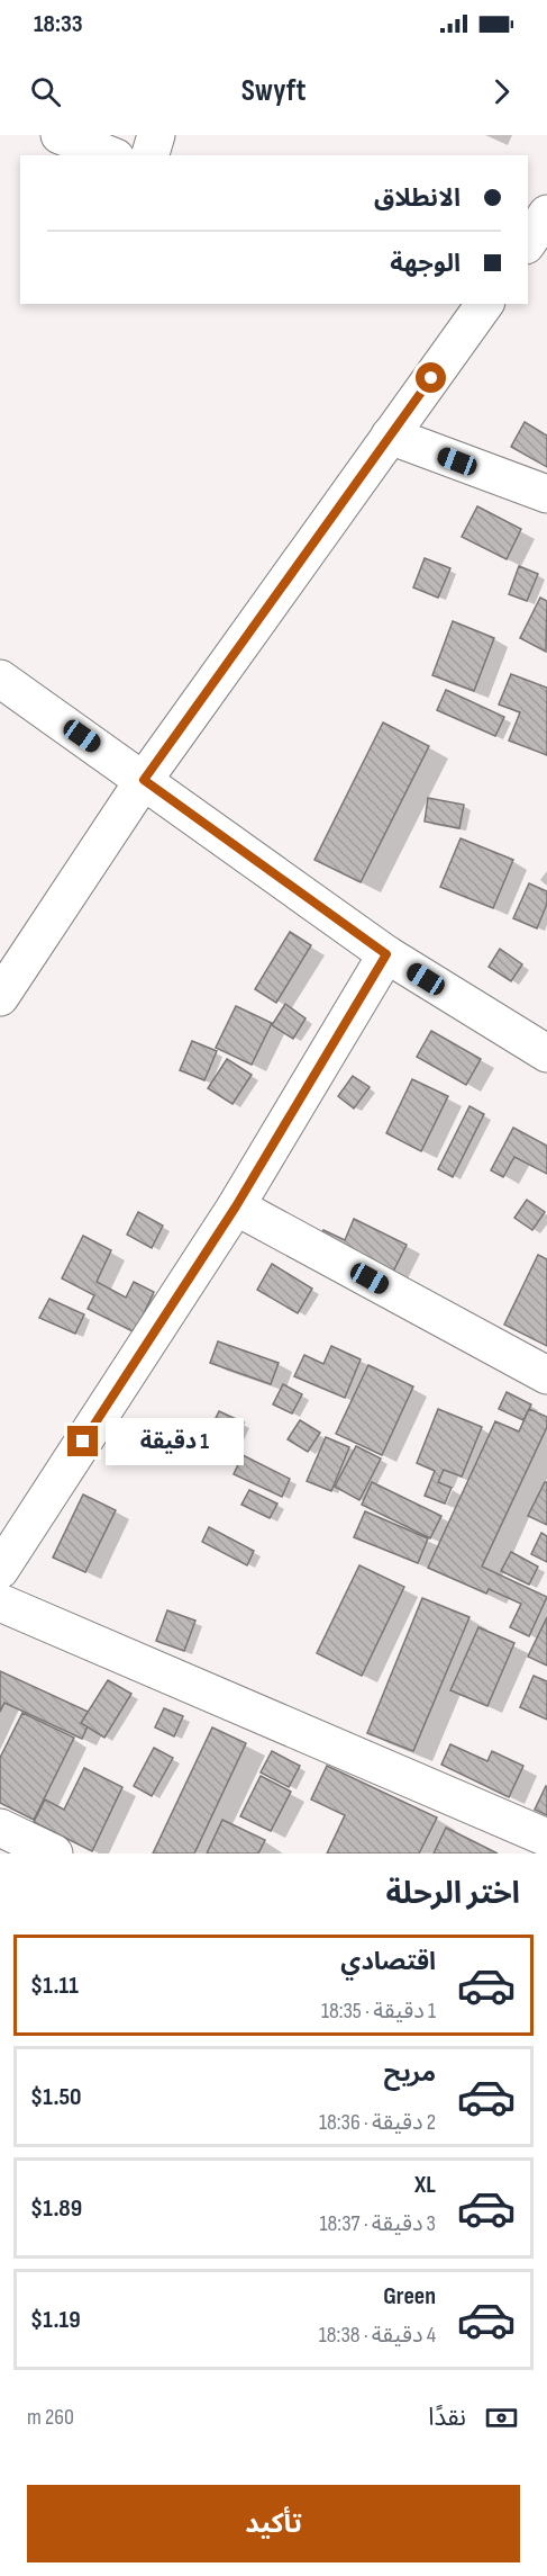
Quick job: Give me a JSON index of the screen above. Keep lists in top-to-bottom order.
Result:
{
  "page": {
    "status": "18:33",
    "header": "Swyft",
    "banner": ["الانطلاق", "الوجهة"],
    "bubble": "1 دقيقة",
    "heading": "اختر الرحلة",
    "list": [
      {
        "name": "اقتصادي",
        "note": "1 دقيقة · 18:35",
        "value": "$1.11"
      },
      {
        "name": "مريح",
        "note": "2 دقيقة · 18:36",
        "value": "$1.50"
      },
      {
        "name": "XL",
        "note": "3 دقيقة · 18:37",
        "value": "$1.89"
      },
      {
        "name": "Green",
        "note": "4 دقيقة · 18:38",
        "value": "$1.19"
      }
    ],
    "pay": ["نقدًا", "260 m"],
    "buttons": "تأكيد"
  }
}
